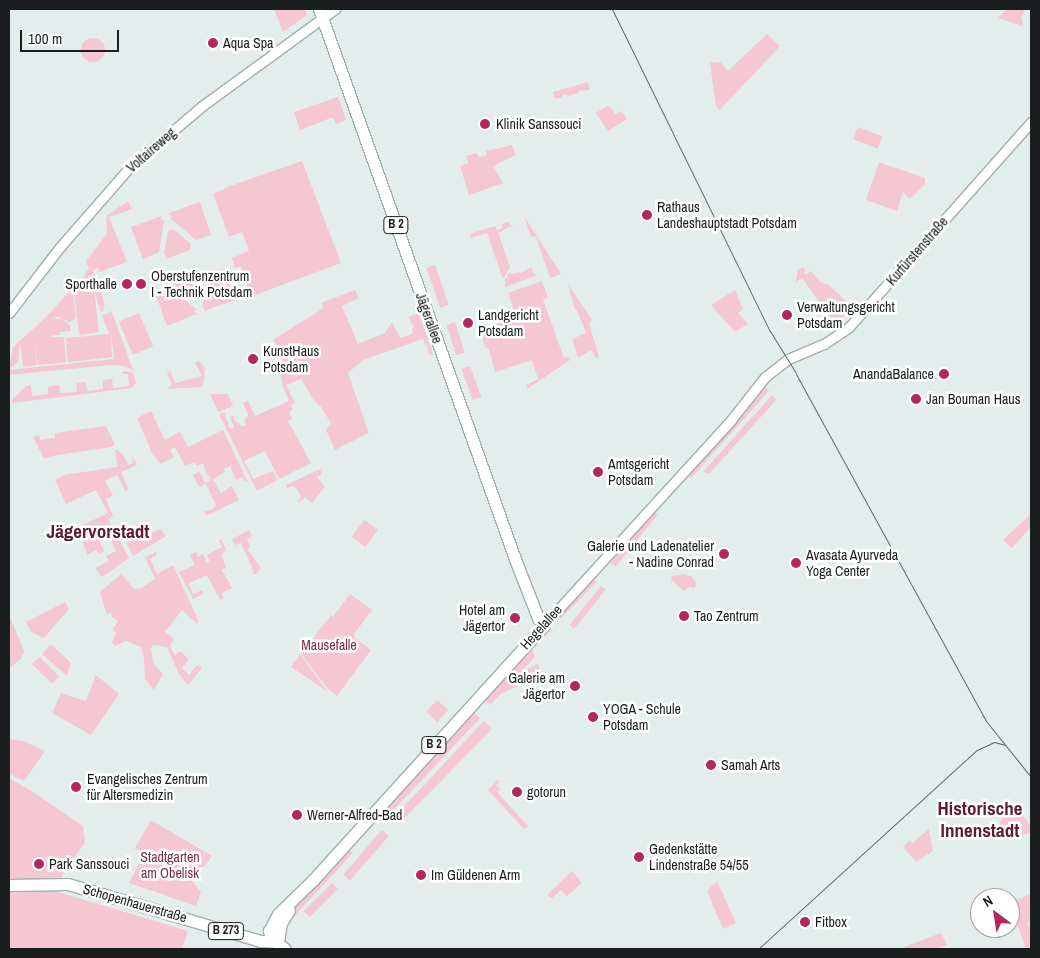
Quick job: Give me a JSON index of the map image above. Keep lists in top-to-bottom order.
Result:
{
  "streets": {
    "main road": [
      "B 2",
      "Jägerallee",
      "Hegelallee",
      "Schopenhauerstraße",
      "B 273"
    ],
    "street": ["Voltaireweg", "Kurfürstenstraße"]
  },
  "crossings": [
    ["Voltaireweg", "Jägerallee"],
    ["Kurfürstenstraße", "Hegelallee"],
    ["Jägerallee", "Hegelallee"],
    ["Hegelallee", "Schopenhauerstraße"]
  ],
  "districts": ["Jägervorstadt", "Historische Innenstadt"],
  "parks": ["Mausefalle", "Stadtgarten am Obelisk"],
  "places": [
    "Aqua Spa",
    "Klinik Sanssouci",
    "Rathaus Landeshauptstadt Potsdam",
    "Sporthalle",
    "Oberstufenzentrum I - Technik Potsdam",
    "Verwaltungsgericht Potsdam",
    "Landgericht Potsdam",
    "KunstHaus Potsdam",
    "AnandaBalance",
    "Jan Bouman Haus",
    "Amtsgericht Potsdam",
    "Galerie und Ladenatelier - Nadine Conrad",
    "Avasata Ayurveda Yoga Center",
    "Tao Zentrum",
    "Hotel am Jägertor",
    "Galerie am Jägertor",
    "YOGA - Schule Potsdam",
    "Samah Arts",
    "Evangelisches Zentrum für Altersmedizin",
    "gotorun",
    "Werner-Alfred-Bad",
    "Gedenkstätte Lindenstraße 54/55",
    "Park Sanssouci",
    "Im Güldenen Arm",
    "Fitbox"
  ],
  "scale_bar": "100 m",
  "north": "top left"
}
